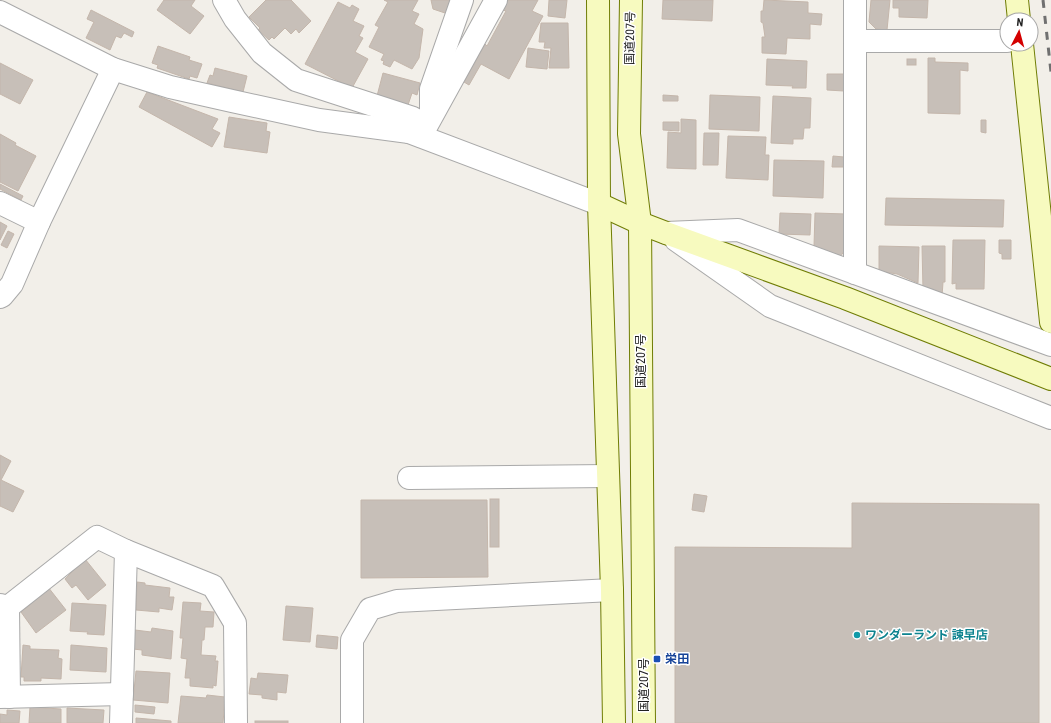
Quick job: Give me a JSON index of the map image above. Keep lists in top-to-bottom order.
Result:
{
  "streets": {
    "street": ["国道207号"]
  },
  "places": {
    "other": ["ワンダーランド 諫早店"],
    "transit": ["栄田"]
  },
  "north": "top"
}
